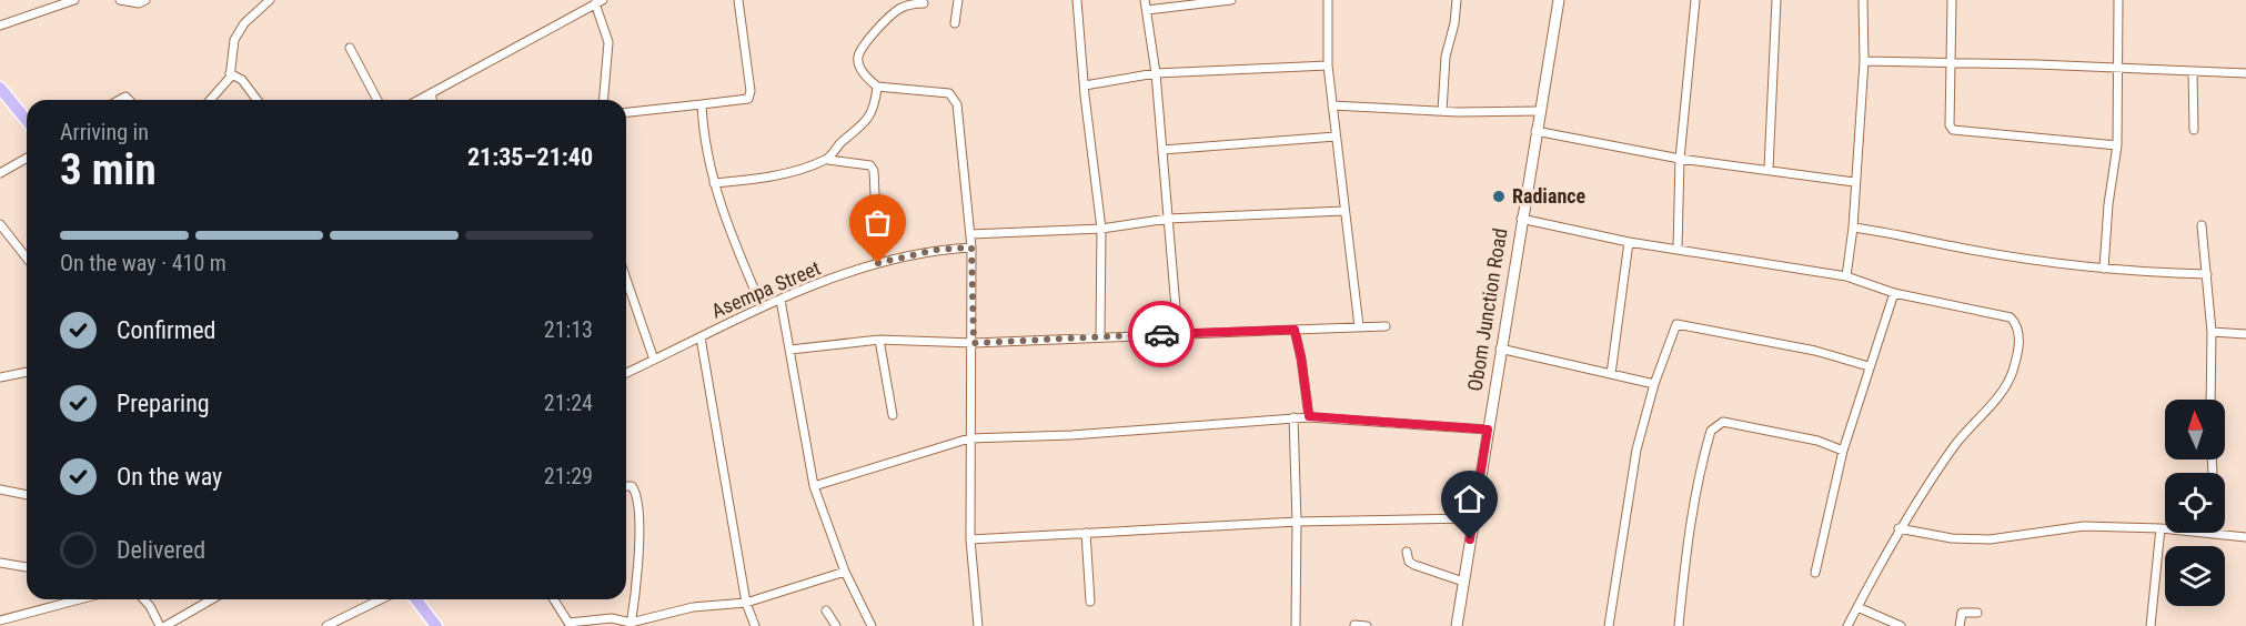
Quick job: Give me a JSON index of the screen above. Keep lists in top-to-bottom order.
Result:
{
  "streets": {
    "main road": ["Obom Junction Road"],
    "street": ["Asempa Street"]
  },
  "places": ["Radiance"],
  "north": "top",
  "page": {
    "heading": ["3 min", "Arriving in", "21:35–21:40"],
    "bar": "On the way · 410 m",
    "list": [
      ["Confirmed", "21:13"],
      ["Preparing", "21:24"],
      ["On the way", "21:29"],
      "Delivered"
    ]
  }
}
